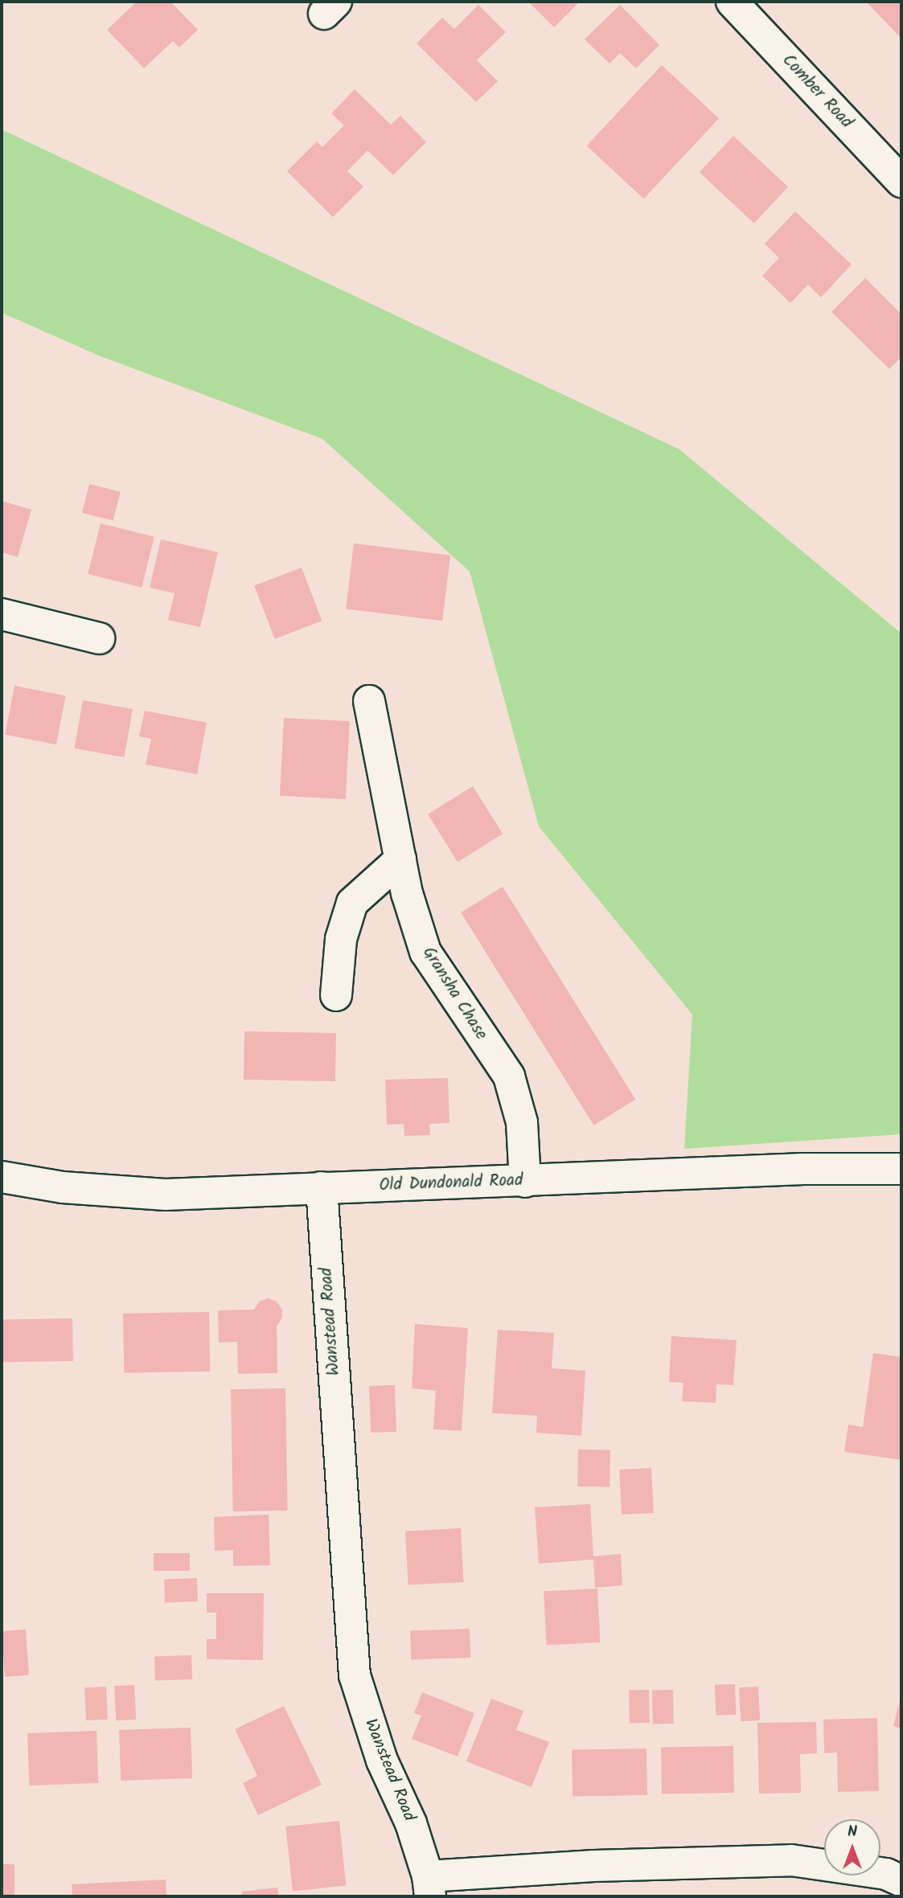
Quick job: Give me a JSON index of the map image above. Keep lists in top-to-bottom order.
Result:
{
  "streets": {
    "main road": [
      "Comber Road",
      "Gransha Chase",
      "Old Dundonald Road",
      "Wanstead Road"
    ]
  },
  "crossings": [
    ["Gransha Chase", "Old Dundonald Road"],
    ["Old Dundonald Road", "Wanstead Road"]
  ],
  "north": "top"
}
